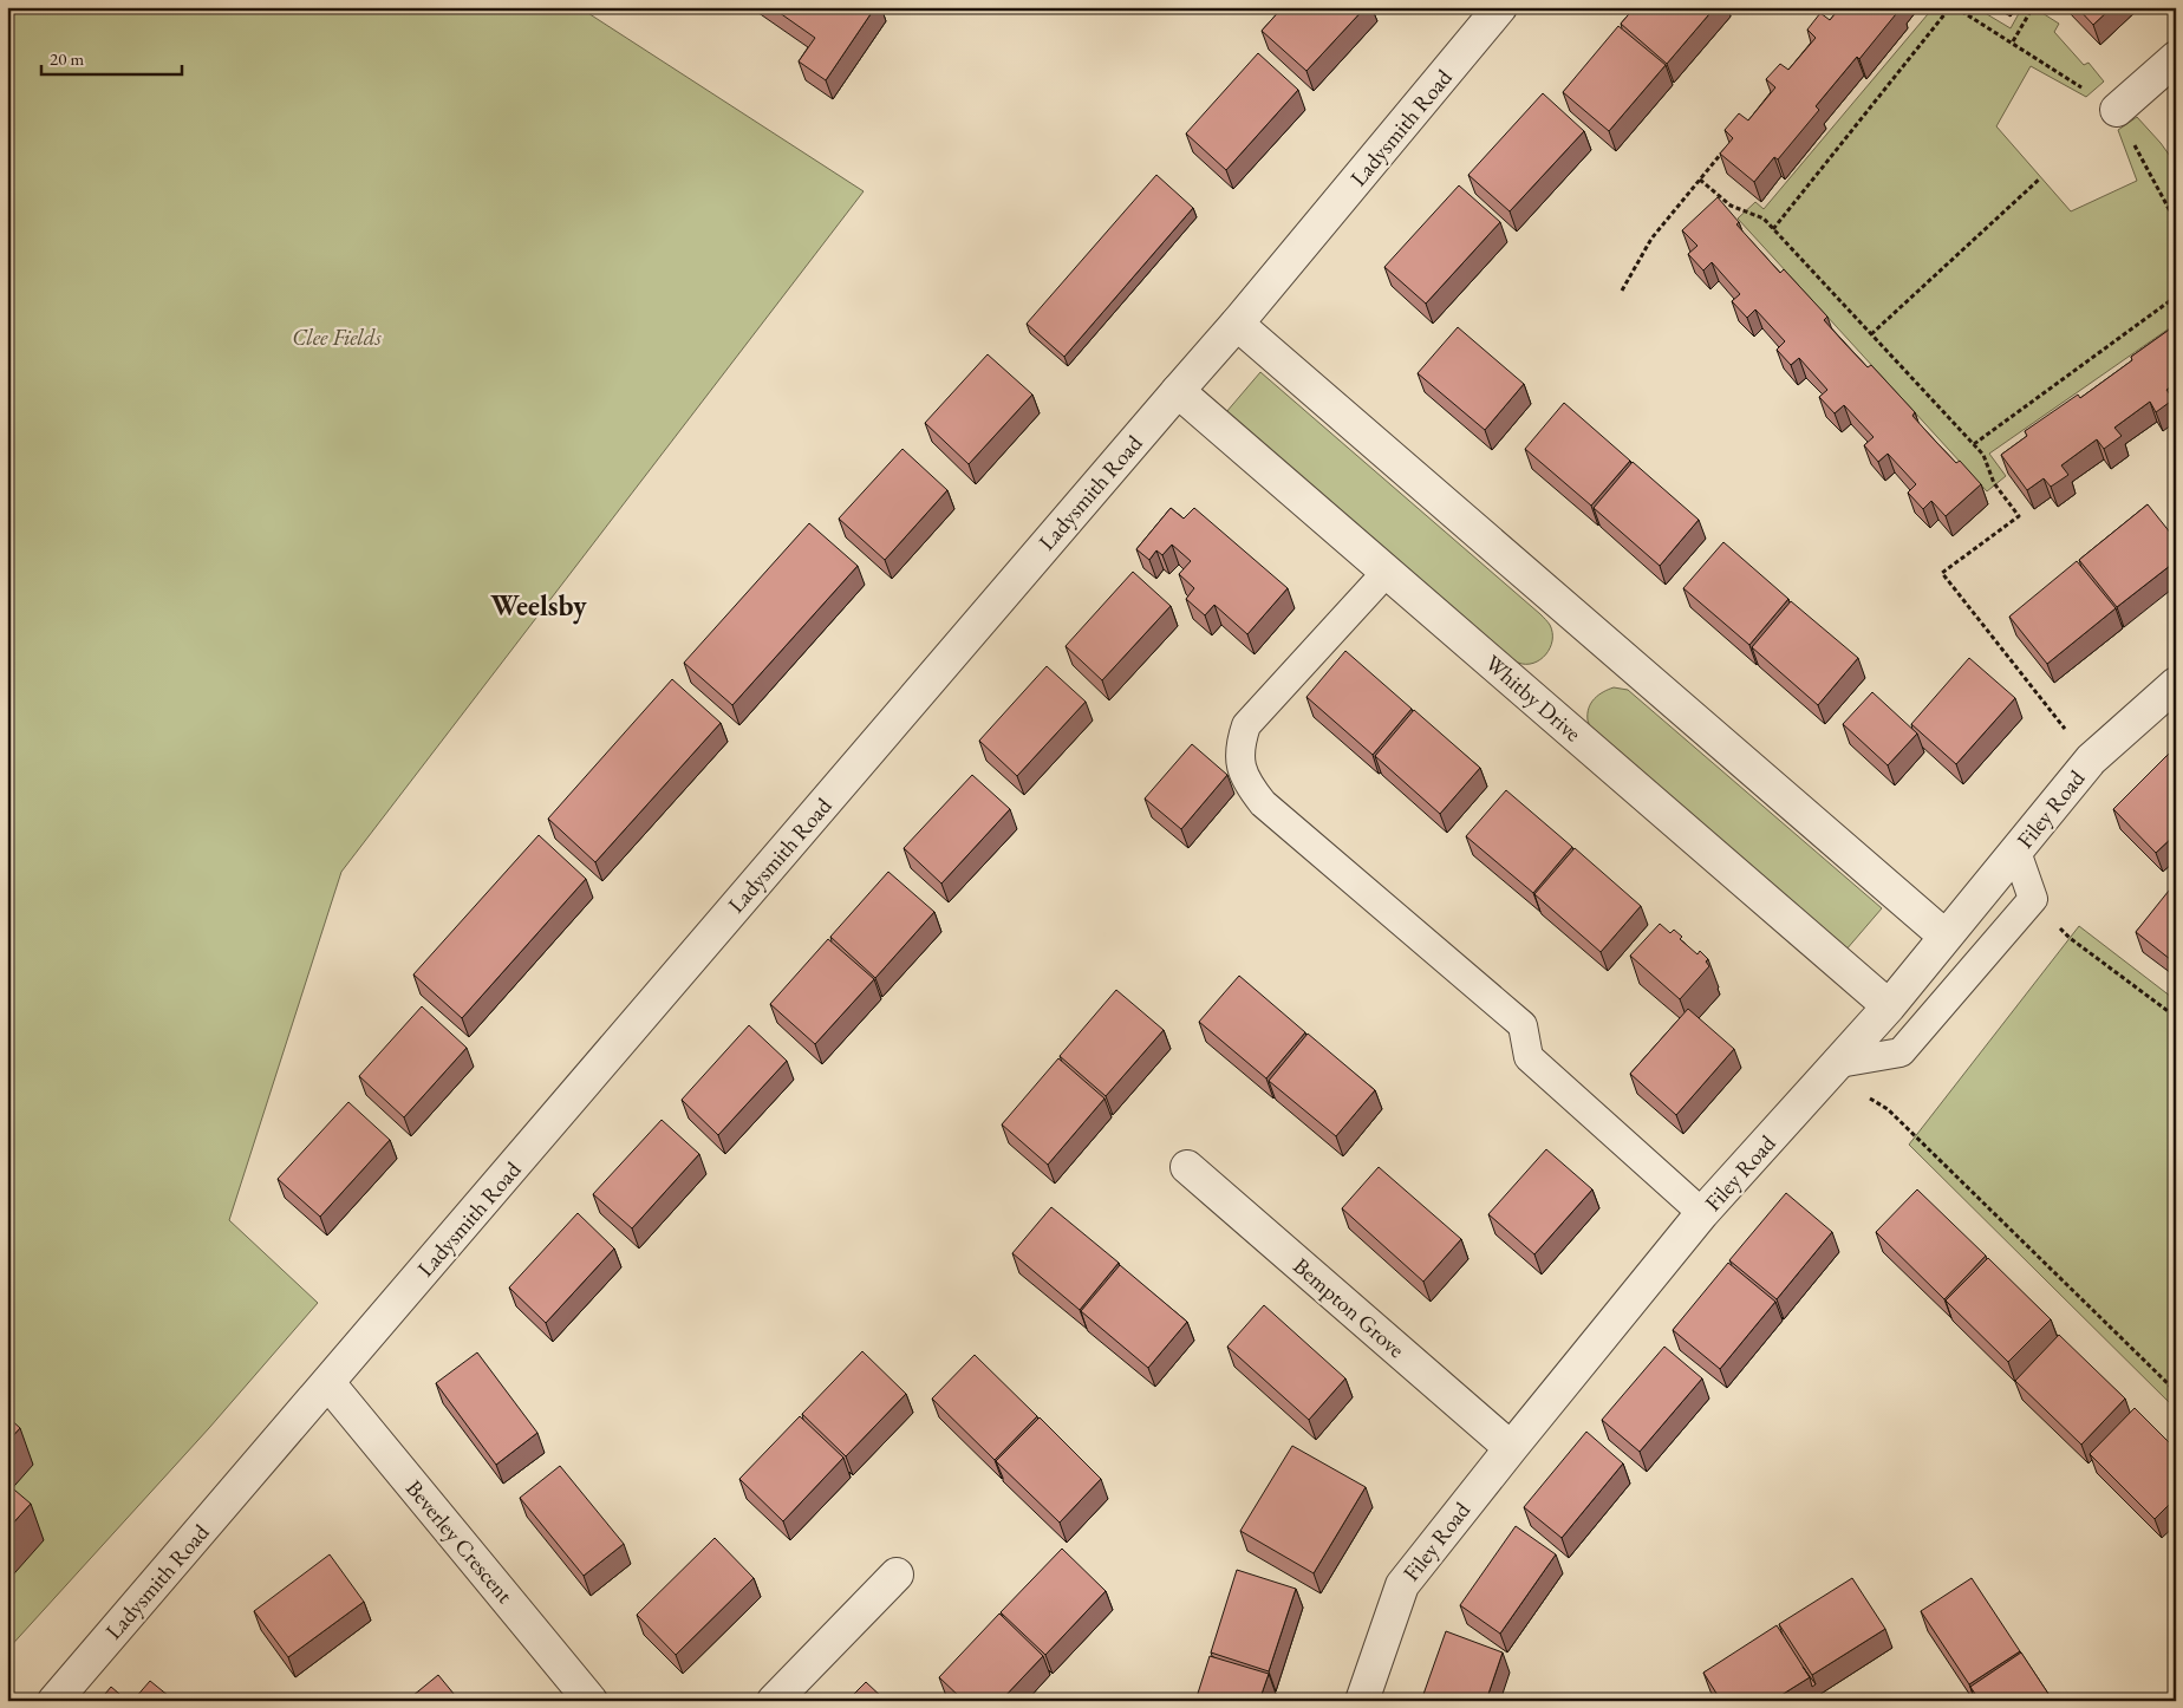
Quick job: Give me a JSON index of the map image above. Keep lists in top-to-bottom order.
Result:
{
  "streets": {
    "street": [
      "Ladysmith Road",
      "Whitby Drive",
      "Filey Road",
      "Bempton Grove",
      "Beverley Crescent"
    ]
  },
  "crossings": [
    ["Ladysmith Road", "Whitby Drive"],
    ["Ladysmith Road", "Beverley Crescent"],
    ["Whitby Drive", "Filey Road"],
    ["Filey Road", "Bempton Grove"]
  ],
  "districts": ["Weelsby"],
  "parks": ["Clee Fields"],
  "scale_bar": "20 m"
}
